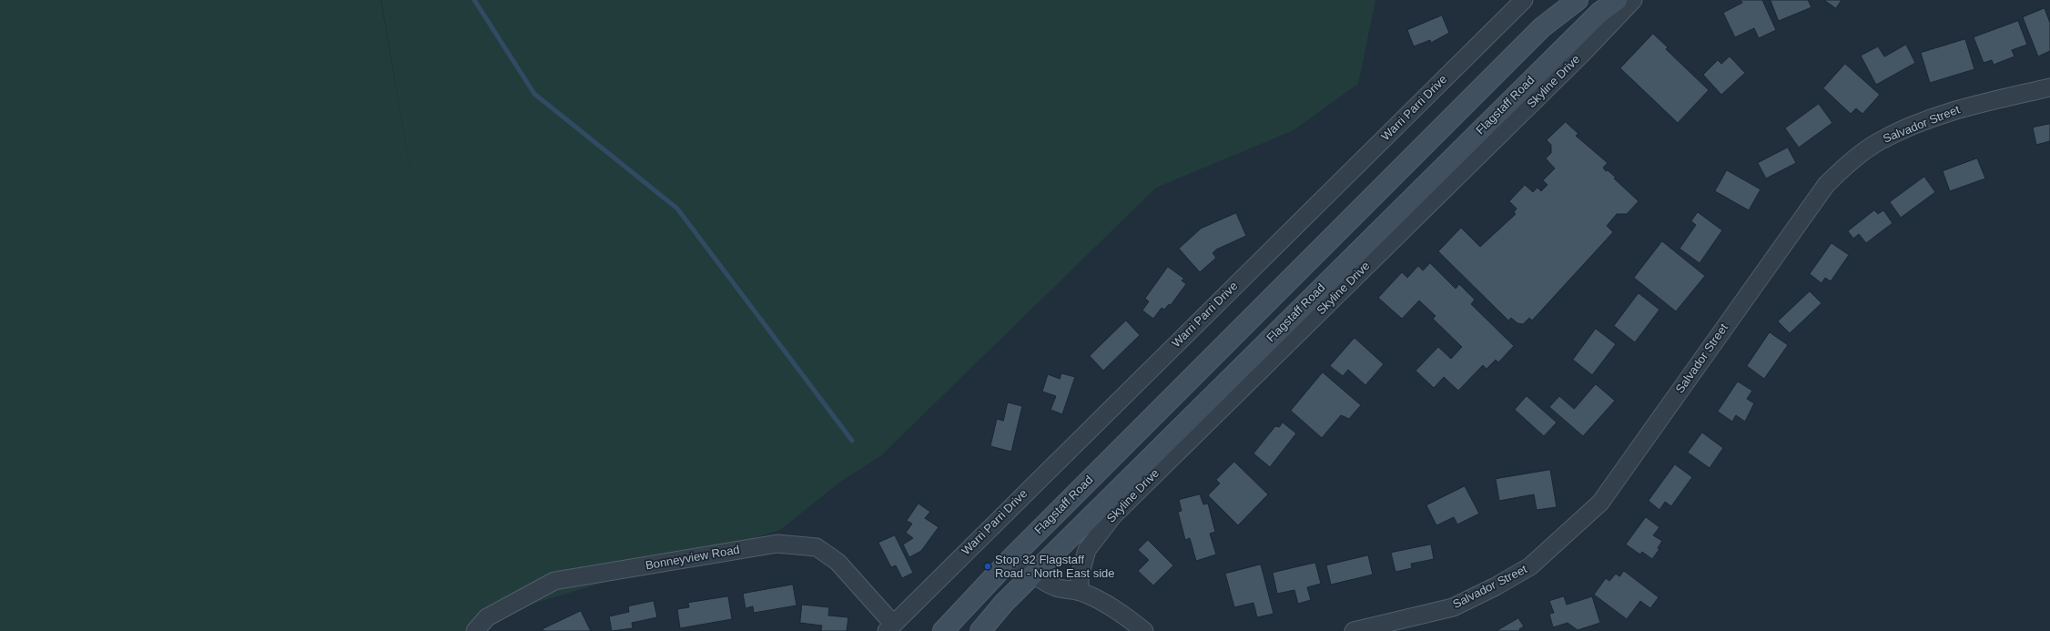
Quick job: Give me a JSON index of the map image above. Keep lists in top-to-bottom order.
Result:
{
  "streets": {
    "main road": ["Flagstaff Road"],
    "street": [
      "Skyline Drive",
      "Warri Parri Drive",
      "Salvador Street",
      "Bonneyview Road"
    ]
  },
  "crossings": [
    ["Warri Parri Drive", "Bonneyview Road"]
  ],
  "places": ["Stop 32 Flagstaff Road - North East side"]
}
